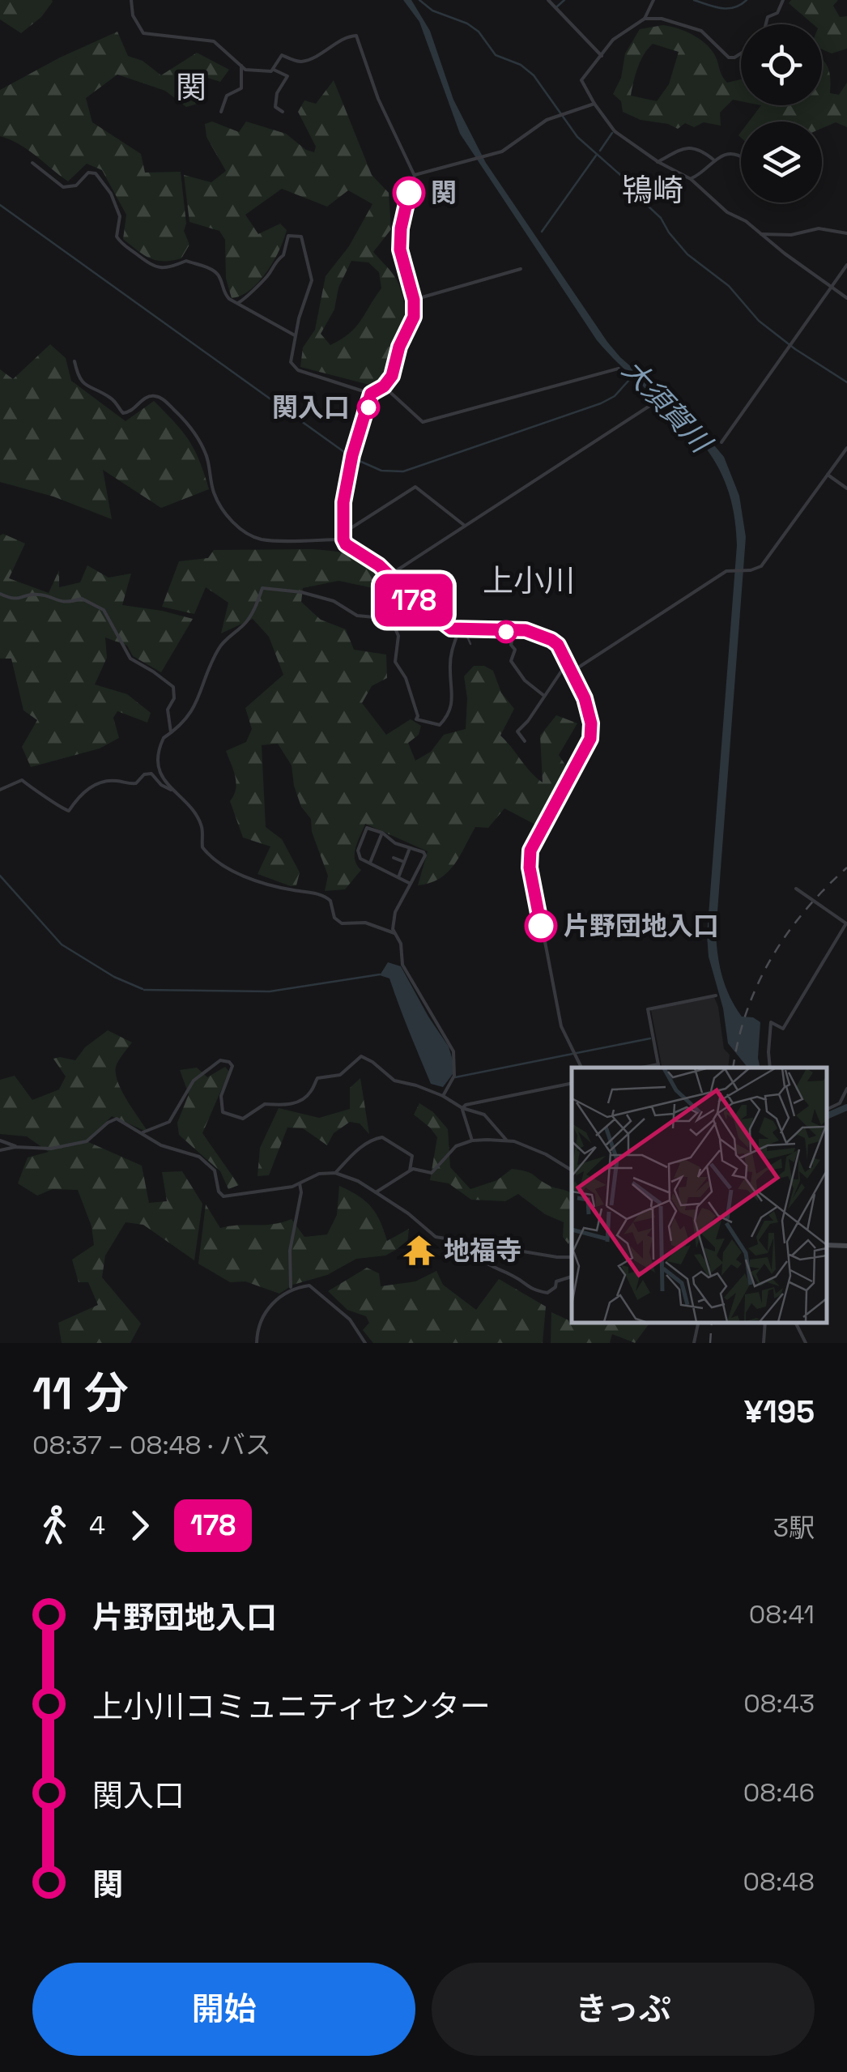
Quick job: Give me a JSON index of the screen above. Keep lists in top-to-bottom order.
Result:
{
  "districts": ["関", "鴇崎", "上小川"],
  "water": ["大須賀川"],
  "places": {
    "other": ["関", "関入口", "片野団地入口"],
    "temple": ["地福寺"]
  },
  "lines": ["bus line 178"],
  "page": {
    "on_map": "178",
    "heading": ["11 分", "08:37 – 08:48 · バス", "¥195"],
    "legs": ["4", "178", "3駅"],
    "list": [
      {
        "name": "片野団地入口",
        "value": "08:41"
      },
      {
        "name": "上小川コミュニティセンター",
        "value": "08:43"
      },
      {
        "name": "関入口",
        "value": "08:46"
      },
      {
        "name": "関",
        "value": "08:48"
      }
    ],
    "buttons": ["開始", "きっぷ"]
  }
}
